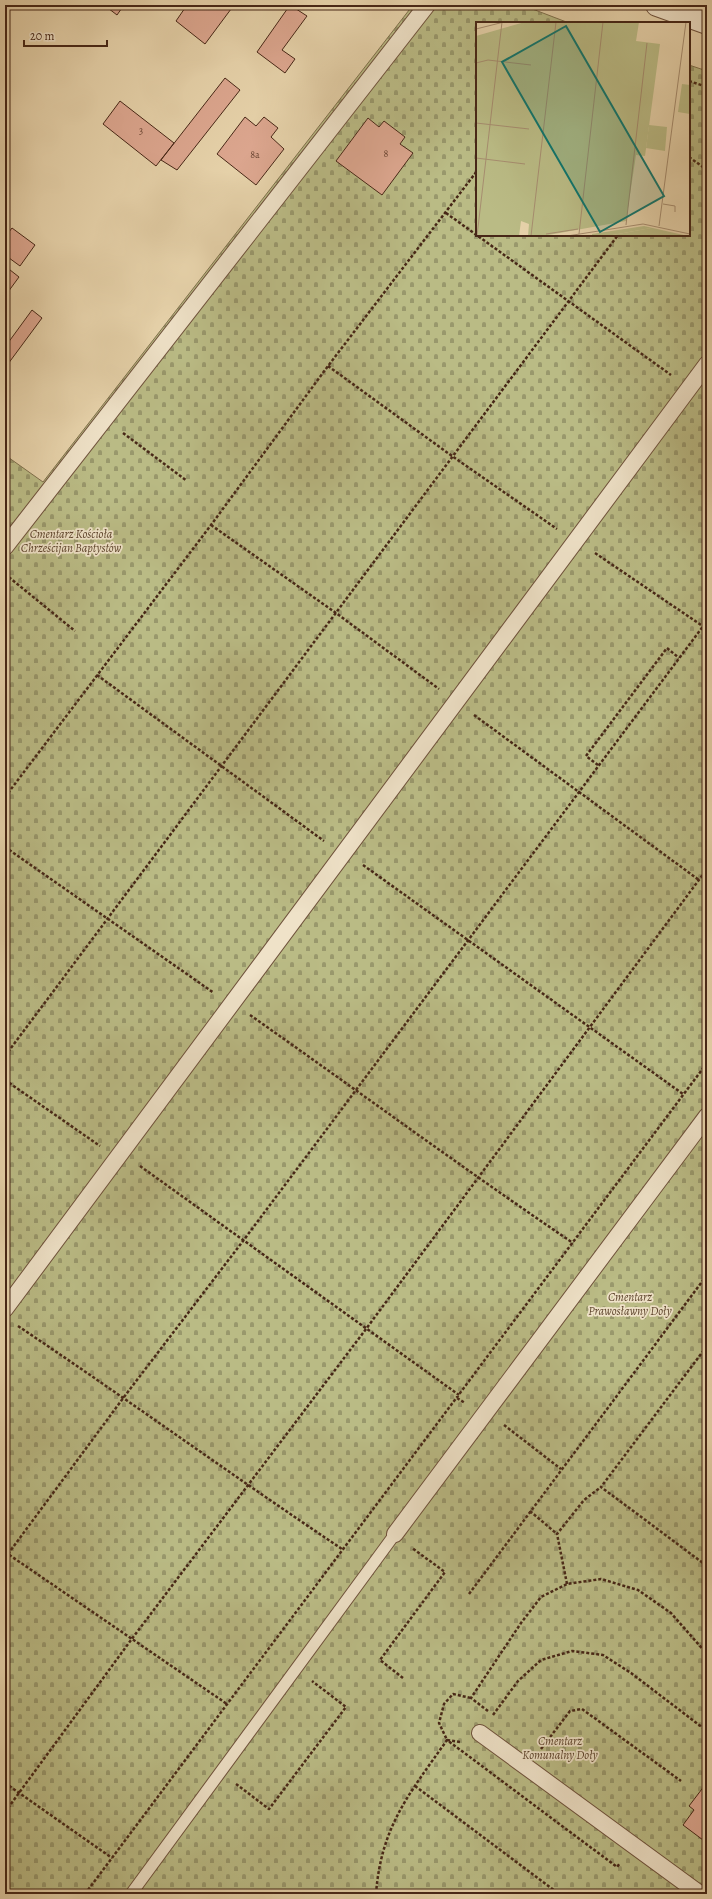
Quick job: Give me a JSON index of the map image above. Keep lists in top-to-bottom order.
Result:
{
  "parks": ["Cmentarz Kościoła Chrześcijan Baptystów", "Cmentarz Prawosławny Doły", "Cmentarz Komunalny Doły"],
  "house_numbers": ["3", "8", "8a"],
  "scale_bar": "20 m"
}
